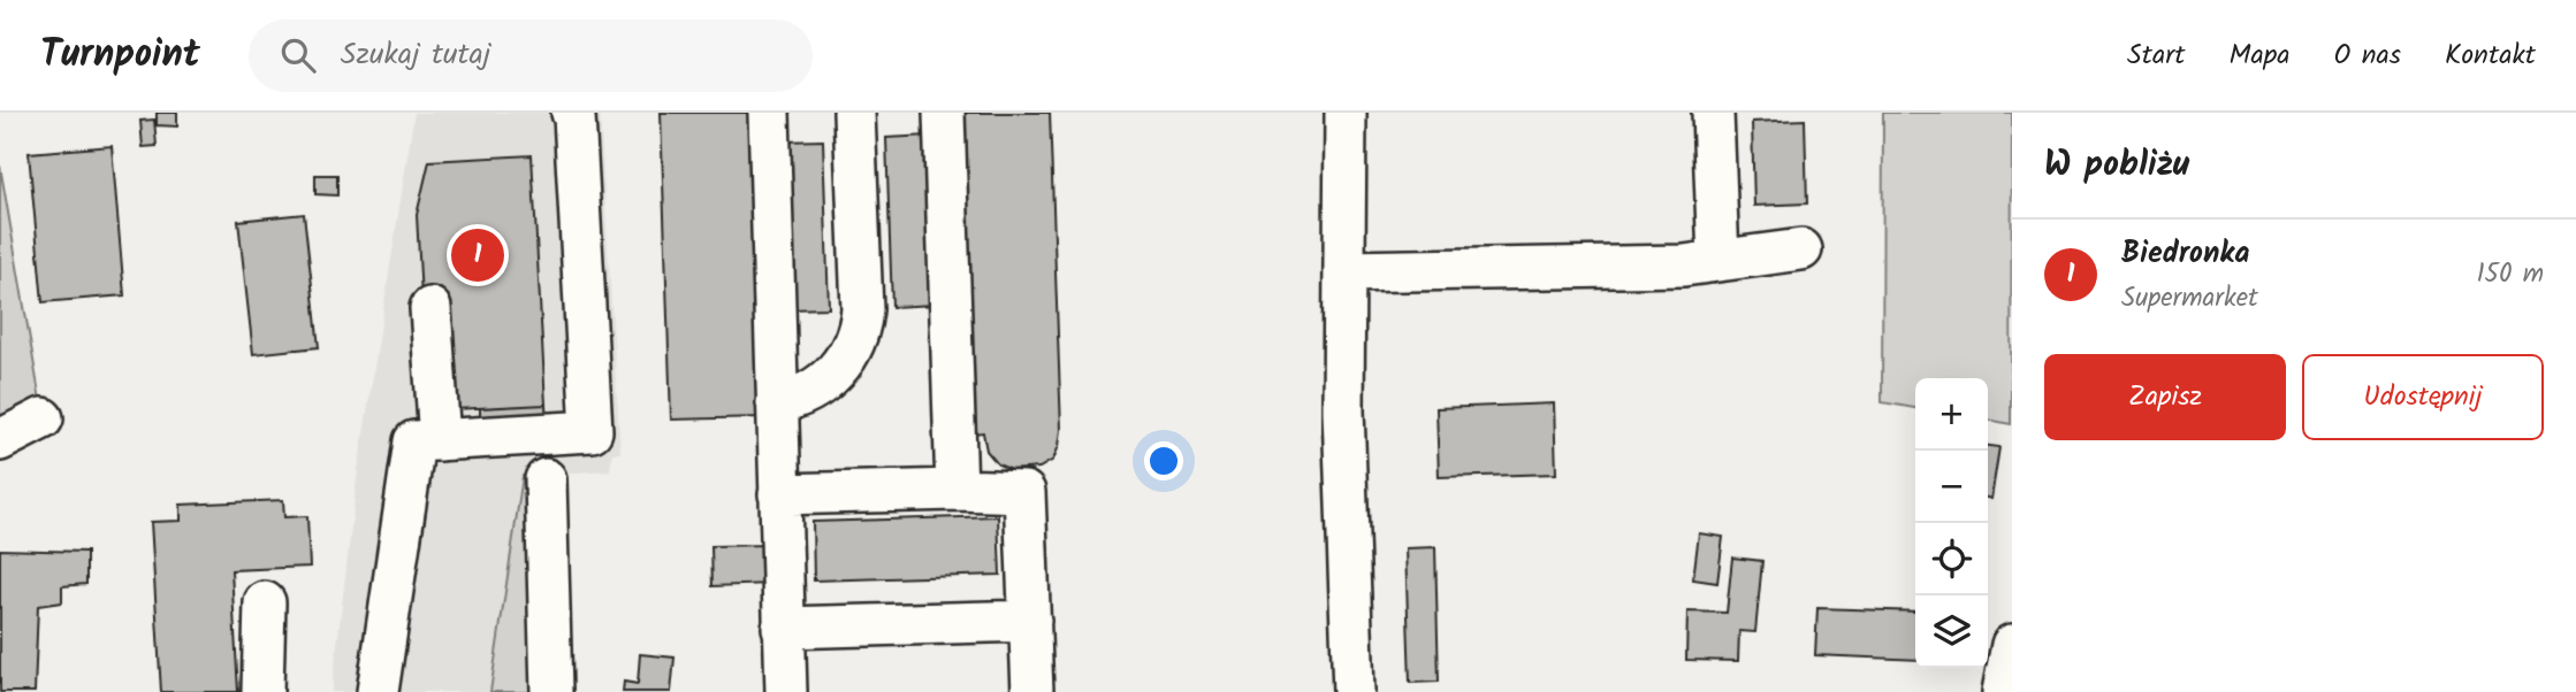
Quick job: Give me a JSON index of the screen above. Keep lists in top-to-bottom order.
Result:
{
  "page": {
    "header": "Turnpoint",
    "search": "Szukaj tutaj",
    "nav": [
      "Start",
      "Mapa",
      "O nas",
      "Kontakt"
    ],
    "heading": "W pobliżu",
    "list": [
      {
        "mark": "1",
        "name": "Biedronka",
        "note": "Supermarket",
        "value": "150 m"
      }
    ],
    "pins": "1",
    "buttons": ["Zapisz", "Udostępnij"],
    "map_buttons": ["+", "−"]
  }
}
